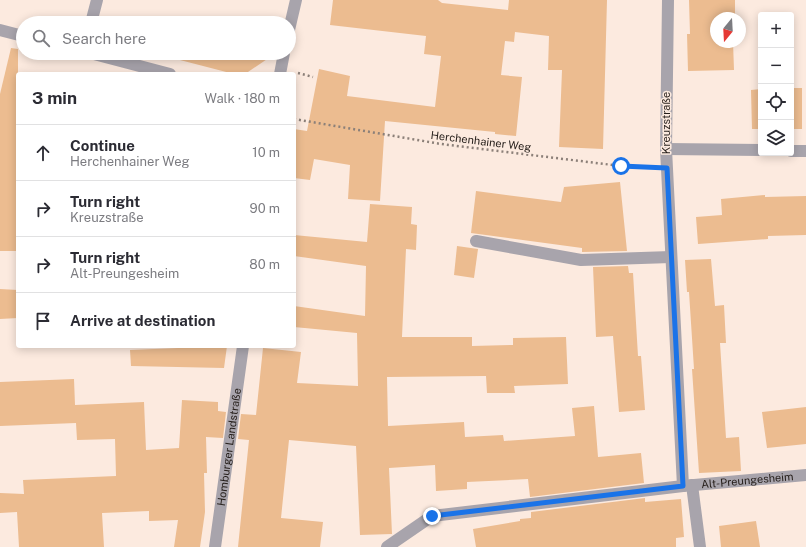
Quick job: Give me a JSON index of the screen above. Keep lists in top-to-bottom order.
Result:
{
  "streets": {
    "street": ["Kreuzstraße", "Homburger Landstraße", "Alt-Preungesheim"],
    "path": ["Herchenhainer Weg"]
  },
  "crossings": [
    ["Kreuzstraße", "Herchenhainer Weg"],
    ["Kreuzstraße", "Alt-Preungesheim"]
  ],
  "north": "bottom",
  "page": {
    "map_buttons": ["+", "−"],
    "search": "Search here",
    "heading": ["3 min", "Walk · 180 m"],
    "list": [
      ["Continue", "Herchenhainer Weg", "10 m"],
      ["Turn right", "Kreuzstraße", "90 m"],
      ["Turn right", "Alt-Preungesheim", "80 m"],
      "Arrive at destination"
    ]
  }
}
